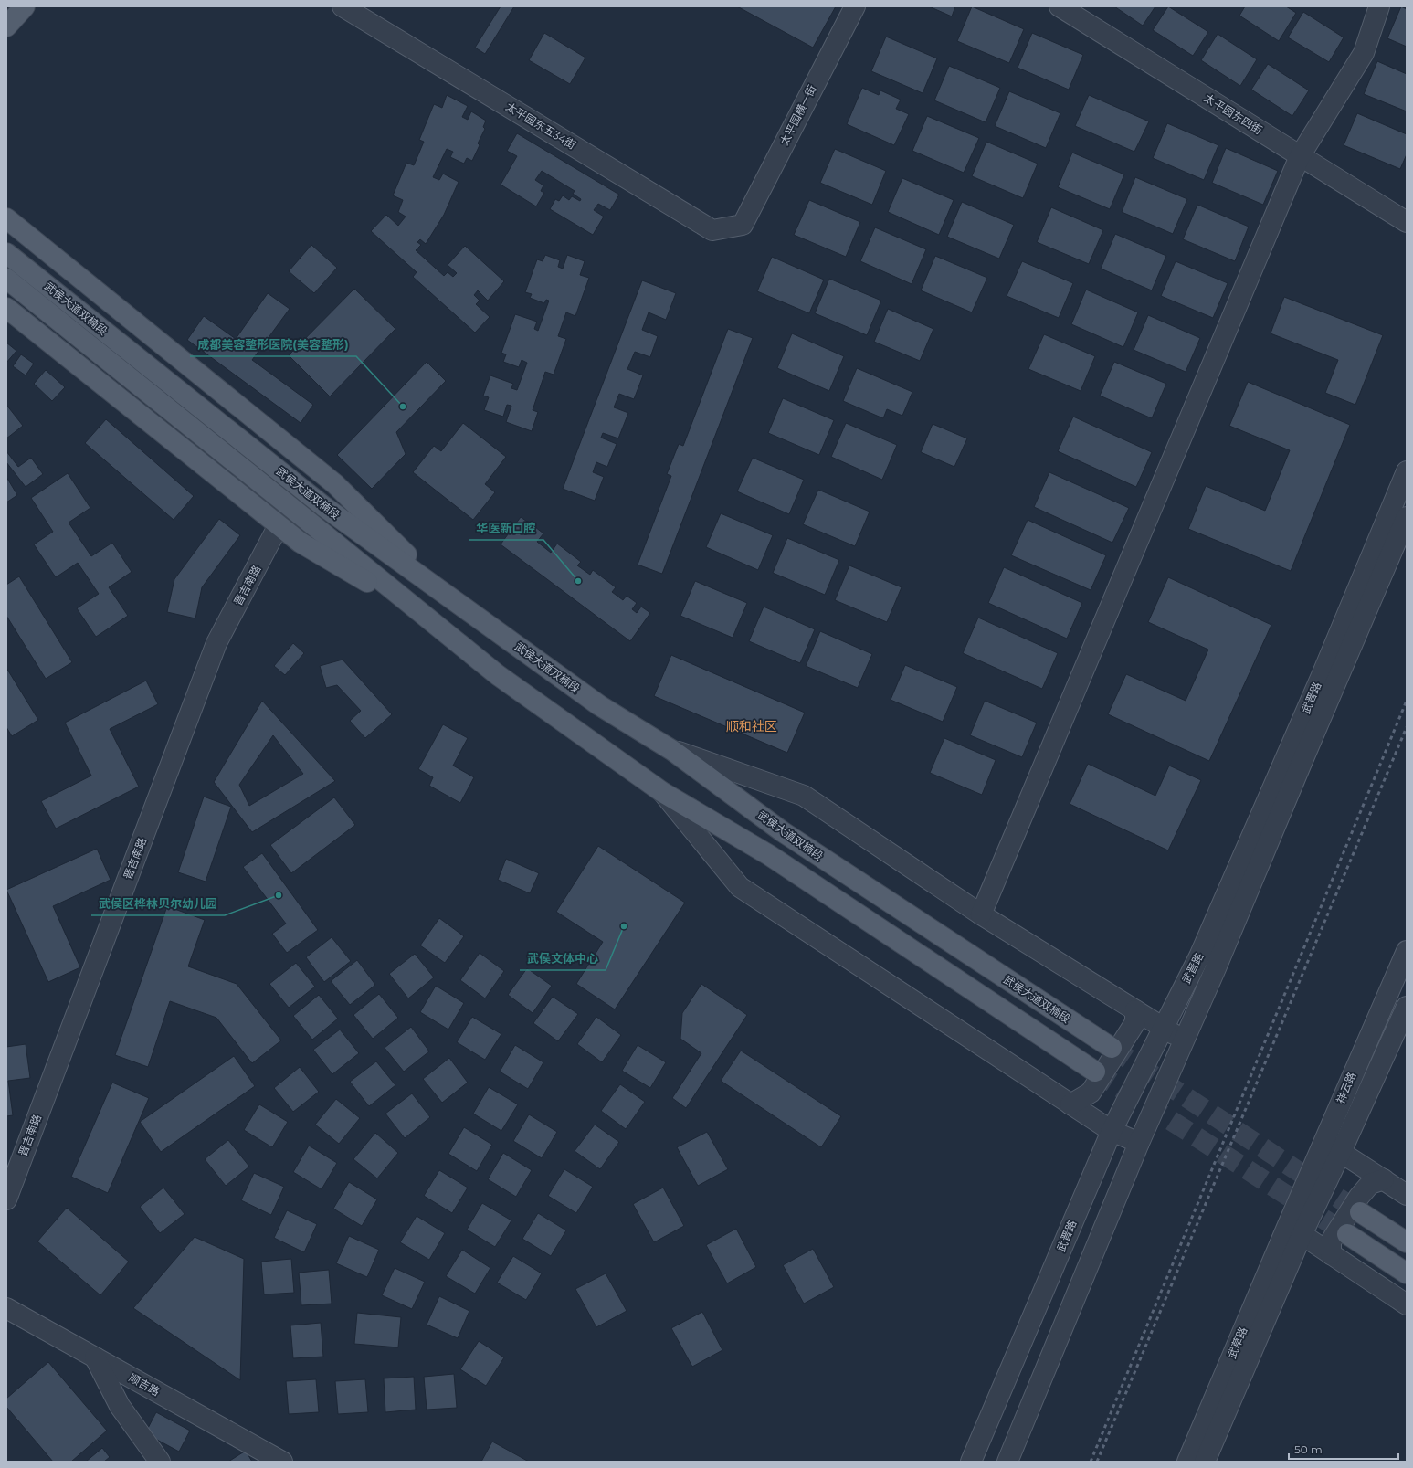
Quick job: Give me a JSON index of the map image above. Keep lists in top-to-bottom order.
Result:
{
  "streets": {
    "main road": ["武侯大道双楠段"],
    "street": [
      "太平园东四街",
      "太平园横一街",
      "太平园东五34街",
      "晋吉南路",
      "武晋路",
      "祥云路",
      "武草路",
      "顺吉路"
    ]
  },
  "crossings": [
    ["太平园横一街", "太平园东五34街"],
    ["祥云路", "武草路"]
  ],
  "districts": ["顺和社区"],
  "places": [
    "成都美容整形医院(美容整形)",
    "华医新口腔",
    "武侯区桦林贝尔幼儿园",
    "武侯文体中心"
  ],
  "scale_bar": "50 m"
}
